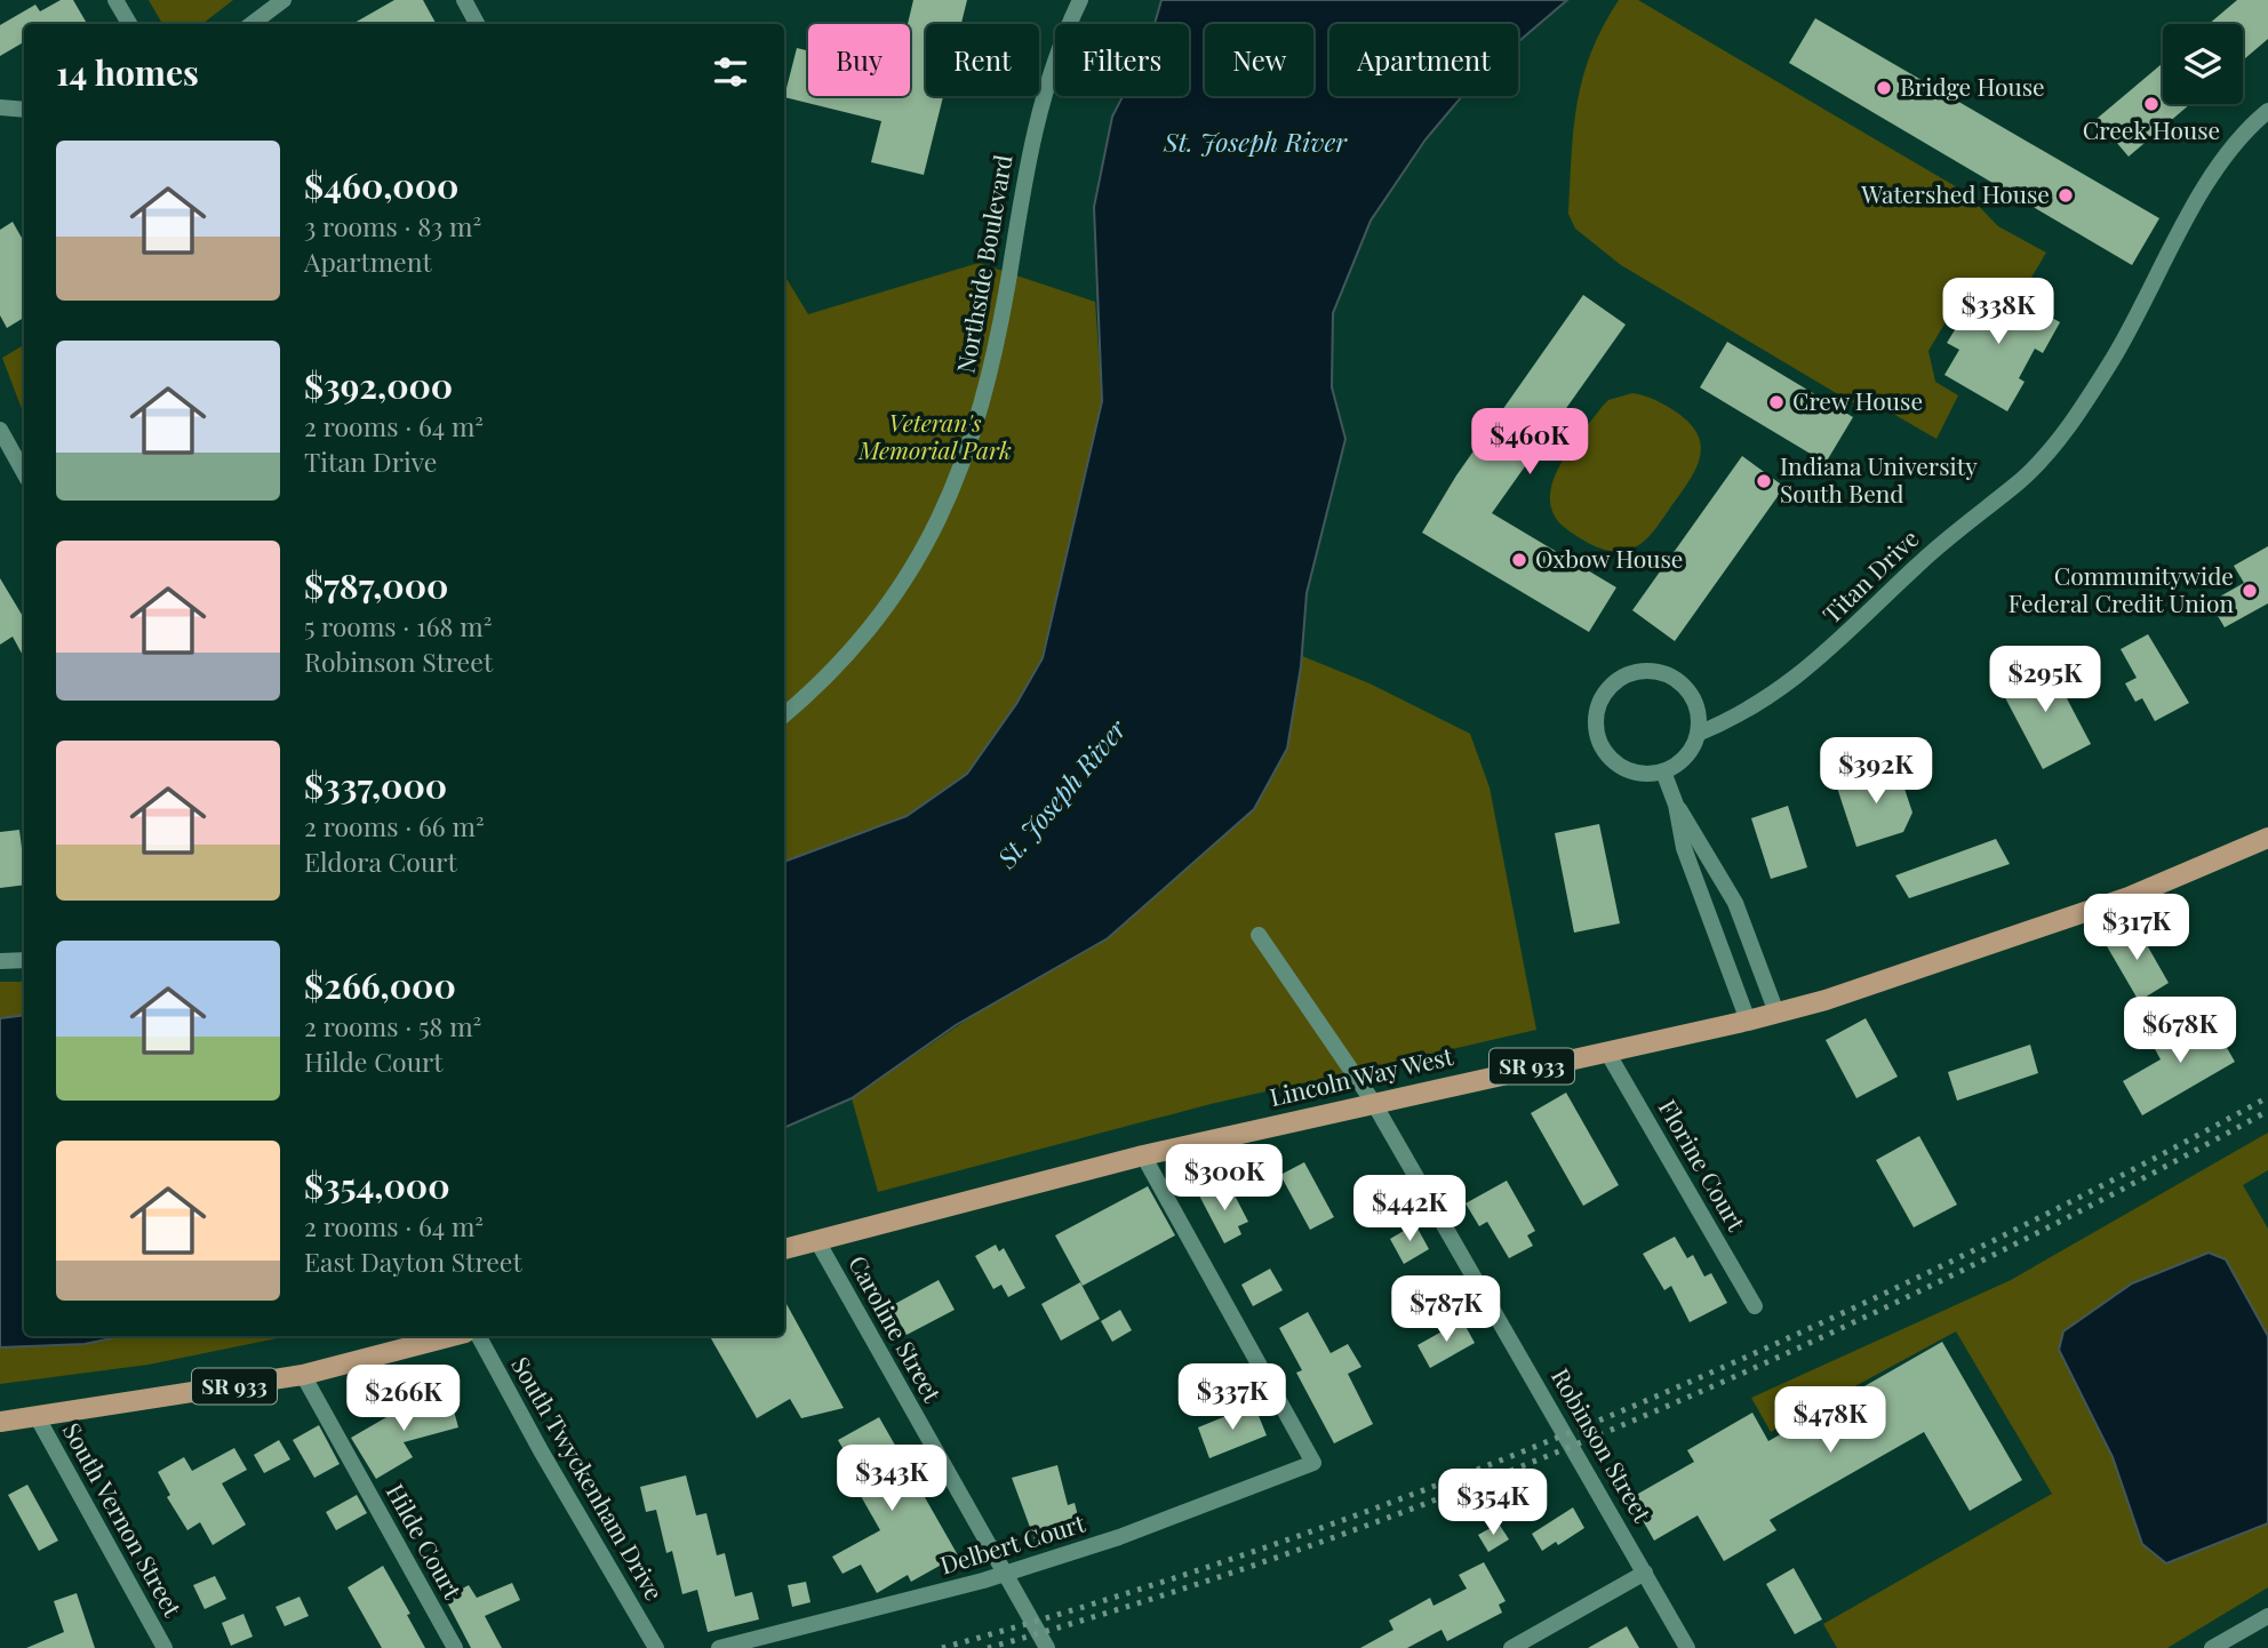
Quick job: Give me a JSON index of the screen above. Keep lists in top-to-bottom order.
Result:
{
  "streets": {
    "main road": ["SR 933", "Lincoln Way West"],
    "street": [
      "Northside Boulevard",
      "Titan Drive",
      "Florine Court",
      "Caroline Street",
      "Robinson Street",
      "South Twyckenham Drive",
      "South Vernon Street",
      "Hilde Court",
      "Delbert Court"
    ]
  },
  "crossings": [
    ["SR 933", "South Vernon Street"],
    ["SR 933", "Hilde Court"],
    ["Lincoln Way West", "Florine Court"],
    ["Lincoln Way West", "Caroline Street"],
    ["Lincoln Way West", "Robinson Street"],
    ["Lincoln Way West", "Delbert Court"],
    ["Caroline Street", "Delbert Court"]
  ],
  "water": ["St. Joseph River"],
  "parks": ["Veteran's Memorial Park"],
  "places": [
    "Bridge House",
    "Creek House",
    "Watershed House",
    "Crew House",
    "Indiana University South Bend",
    "Oxbow House",
    "Communitywide Federal Credit Union"
  ],
  "page": {
    "chip": [
      "Buy",
      "Rent",
      "Filters",
      "New",
      "Apartment"
    ],
    "heading": "14 homes",
    "list": [
      {
        "name": "$460,000",
        "note": "3 rooms · 83 m² · Apartment"
      },
      {
        "name": "$392,000",
        "note": "2 rooms · 64 m² · Titan Drive"
      },
      {
        "name": "$787,000",
        "note": "5 rooms · 168 m² · Robinson Street"
      },
      {
        "name": "$337,000",
        "note": "2 rooms · 66 m² · Eldora Court"
      },
      {
        "name": "$266,000",
        "note": "2 rooms · 58 m² · Hilde Court"
      },
      {
        "name": "$354,000",
        "note": "2 rooms · 64 m² · East Dayton Street"
      }
    ],
    "price": [
      "$338K",
      "$460K",
      "$295K",
      "$392K",
      "$317K",
      "$678K",
      "$300K",
      "$442K",
      "$787K",
      "$337K",
      "$266K",
      "$478K",
      "$343K",
      "$354K"
    ]
  }
}
